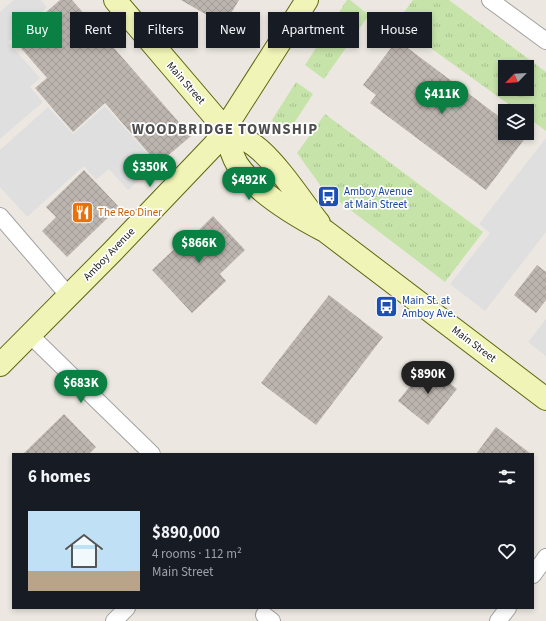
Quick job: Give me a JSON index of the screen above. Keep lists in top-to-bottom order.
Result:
{
  "streets": {
    "main road": ["Main Street", "Amboy Avenue"]
  },
  "crossings": [
    ["Main Street", "Amboy Avenue"]
  ],
  "districts": ["WOODBRIDGE TOWNSHIP"],
  "places": {
    "bus stop": ["Amboy Avenue at Main Street", "Main St. at Amboy Ave."],
    "restaurant": ["The Reo Diner"]
  },
  "north": "bottom left",
  "page": {
    "chip": [
      "Buy",
      "Rent",
      "Filters",
      "New",
      "Apartment",
      "House"
    ],
    "price": [
      "$411K",
      "$350K",
      "$492K",
      "$866K",
      "$890K",
      "$683K"
    ],
    "heading": "6 homes",
    "list": [
      {
        "name": "$890,000",
        "note": "4 rooms · 112 m² · Main Street"
      }
    ]
  }
}
